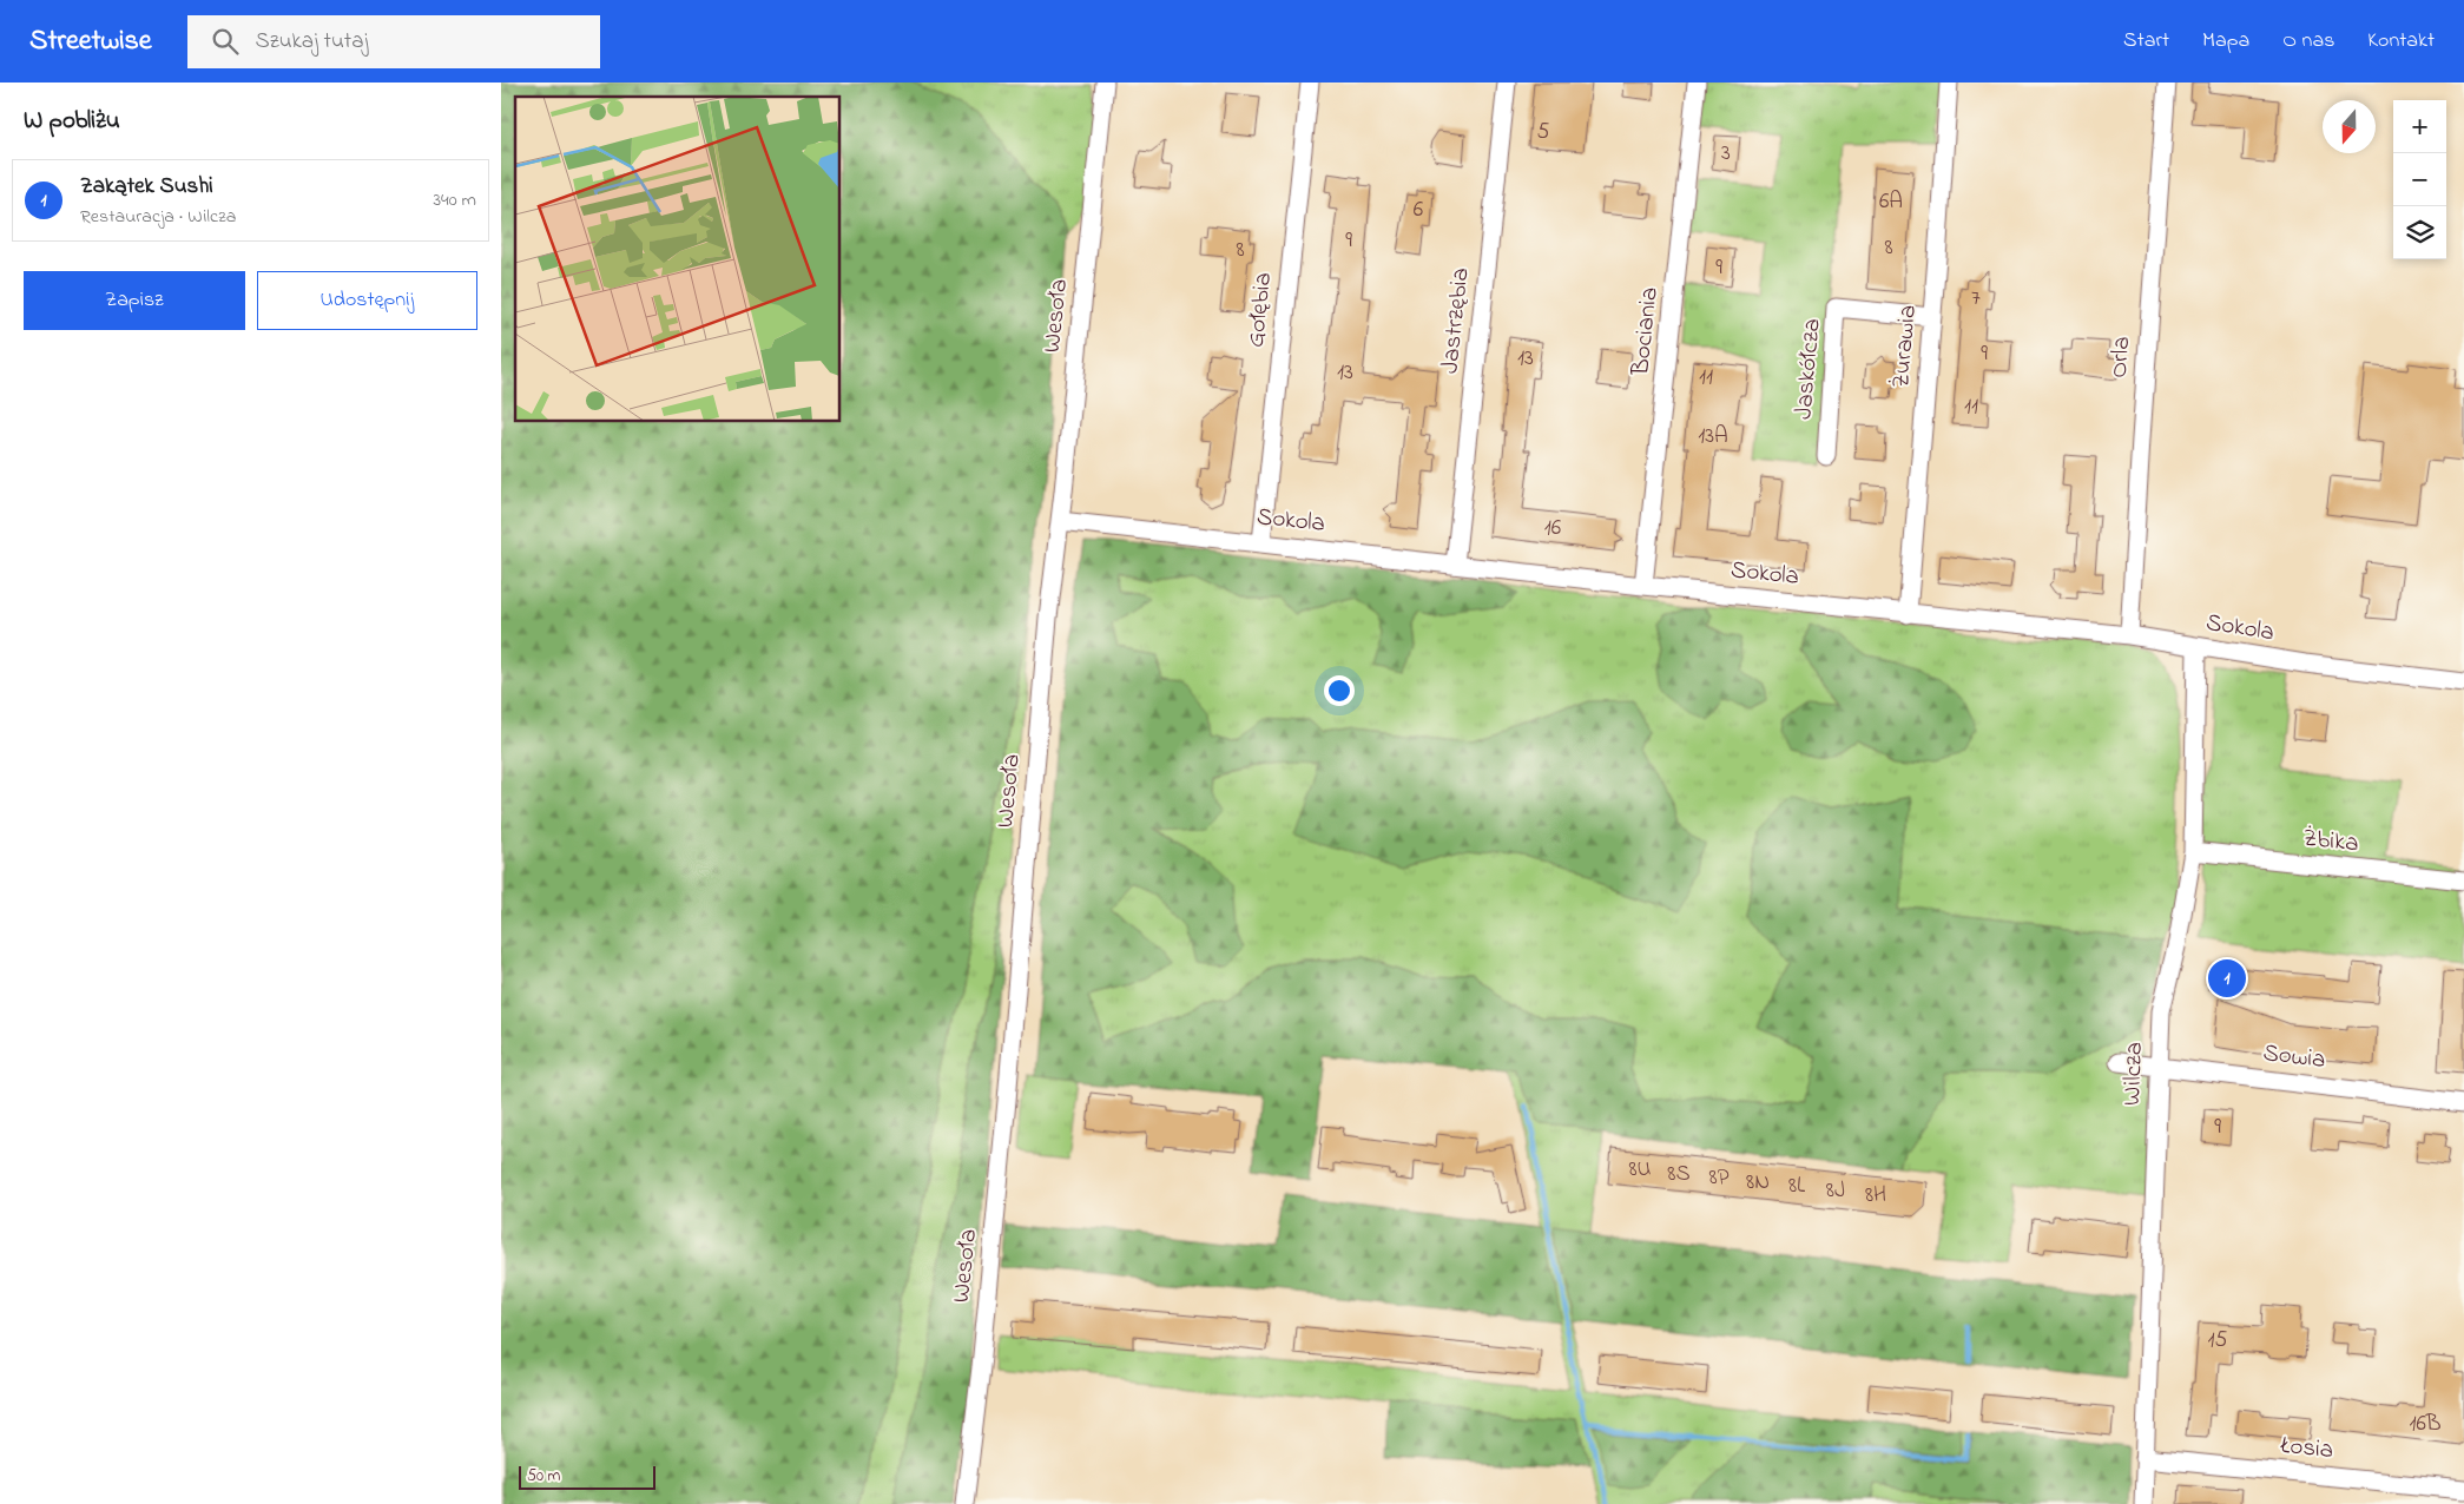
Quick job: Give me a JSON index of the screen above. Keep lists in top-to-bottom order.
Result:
{
  "streets": {
    "street": [
      "Gołębia",
      "Wesoła",
      "Jastrzębia",
      "Bociania",
      "Żurawia",
      "Orla",
      "Jaskółcza",
      "Sokola",
      "Żbika",
      "Sowia",
      "Wilcza",
      "Łosia"
    ]
  },
  "crossings": [
    ["Gołębia", "Sokola"],
    ["Wesoła", "Sokola"],
    ["Jastrzębia", "Sokola"],
    ["Bociania", "Sokola"],
    ["Żurawia", "Jaskółcza"],
    ["Żurawia", "Sokola"],
    ["Orla", "Sokola"],
    ["Sokola", "Wilcza"],
    ["Żbika", "Wilcza"],
    ["Sowia", "Wilcza"],
    ["Wilcza", "Łosia"]
  ],
  "house_numbers": [
    "5",
    "3",
    "6A",
    "6",
    "9",
    "8",
    "8",
    "9",
    "7",
    "9",
    "13",
    "13",
    "11",
    "11",
    "13A",
    "16",
    "9",
    "8U",
    "8S",
    "8P",
    "8N",
    "8L",
    "8J",
    "8H",
    "15",
    "16B"
  ],
  "scale_bar": "50 m",
  "north": "bottom",
  "page": {
    "header": "Streetwise",
    "search": "Szukaj tutaj",
    "nav": [
      "Start",
      "Mapa",
      "O nas",
      "Kontakt"
    ],
    "heading": "W pobliżu",
    "map_buttons": ["+", "−"],
    "list": [
      {
        "mark": "1",
        "name": "Zakątek Sushi",
        "note": "Restauracja · Wilcza",
        "value": "340 m"
      }
    ],
    "buttons": ["Zapisz", "Udostępnij"],
    "pins": "1",
    "scale": "50 m"
  }
}
